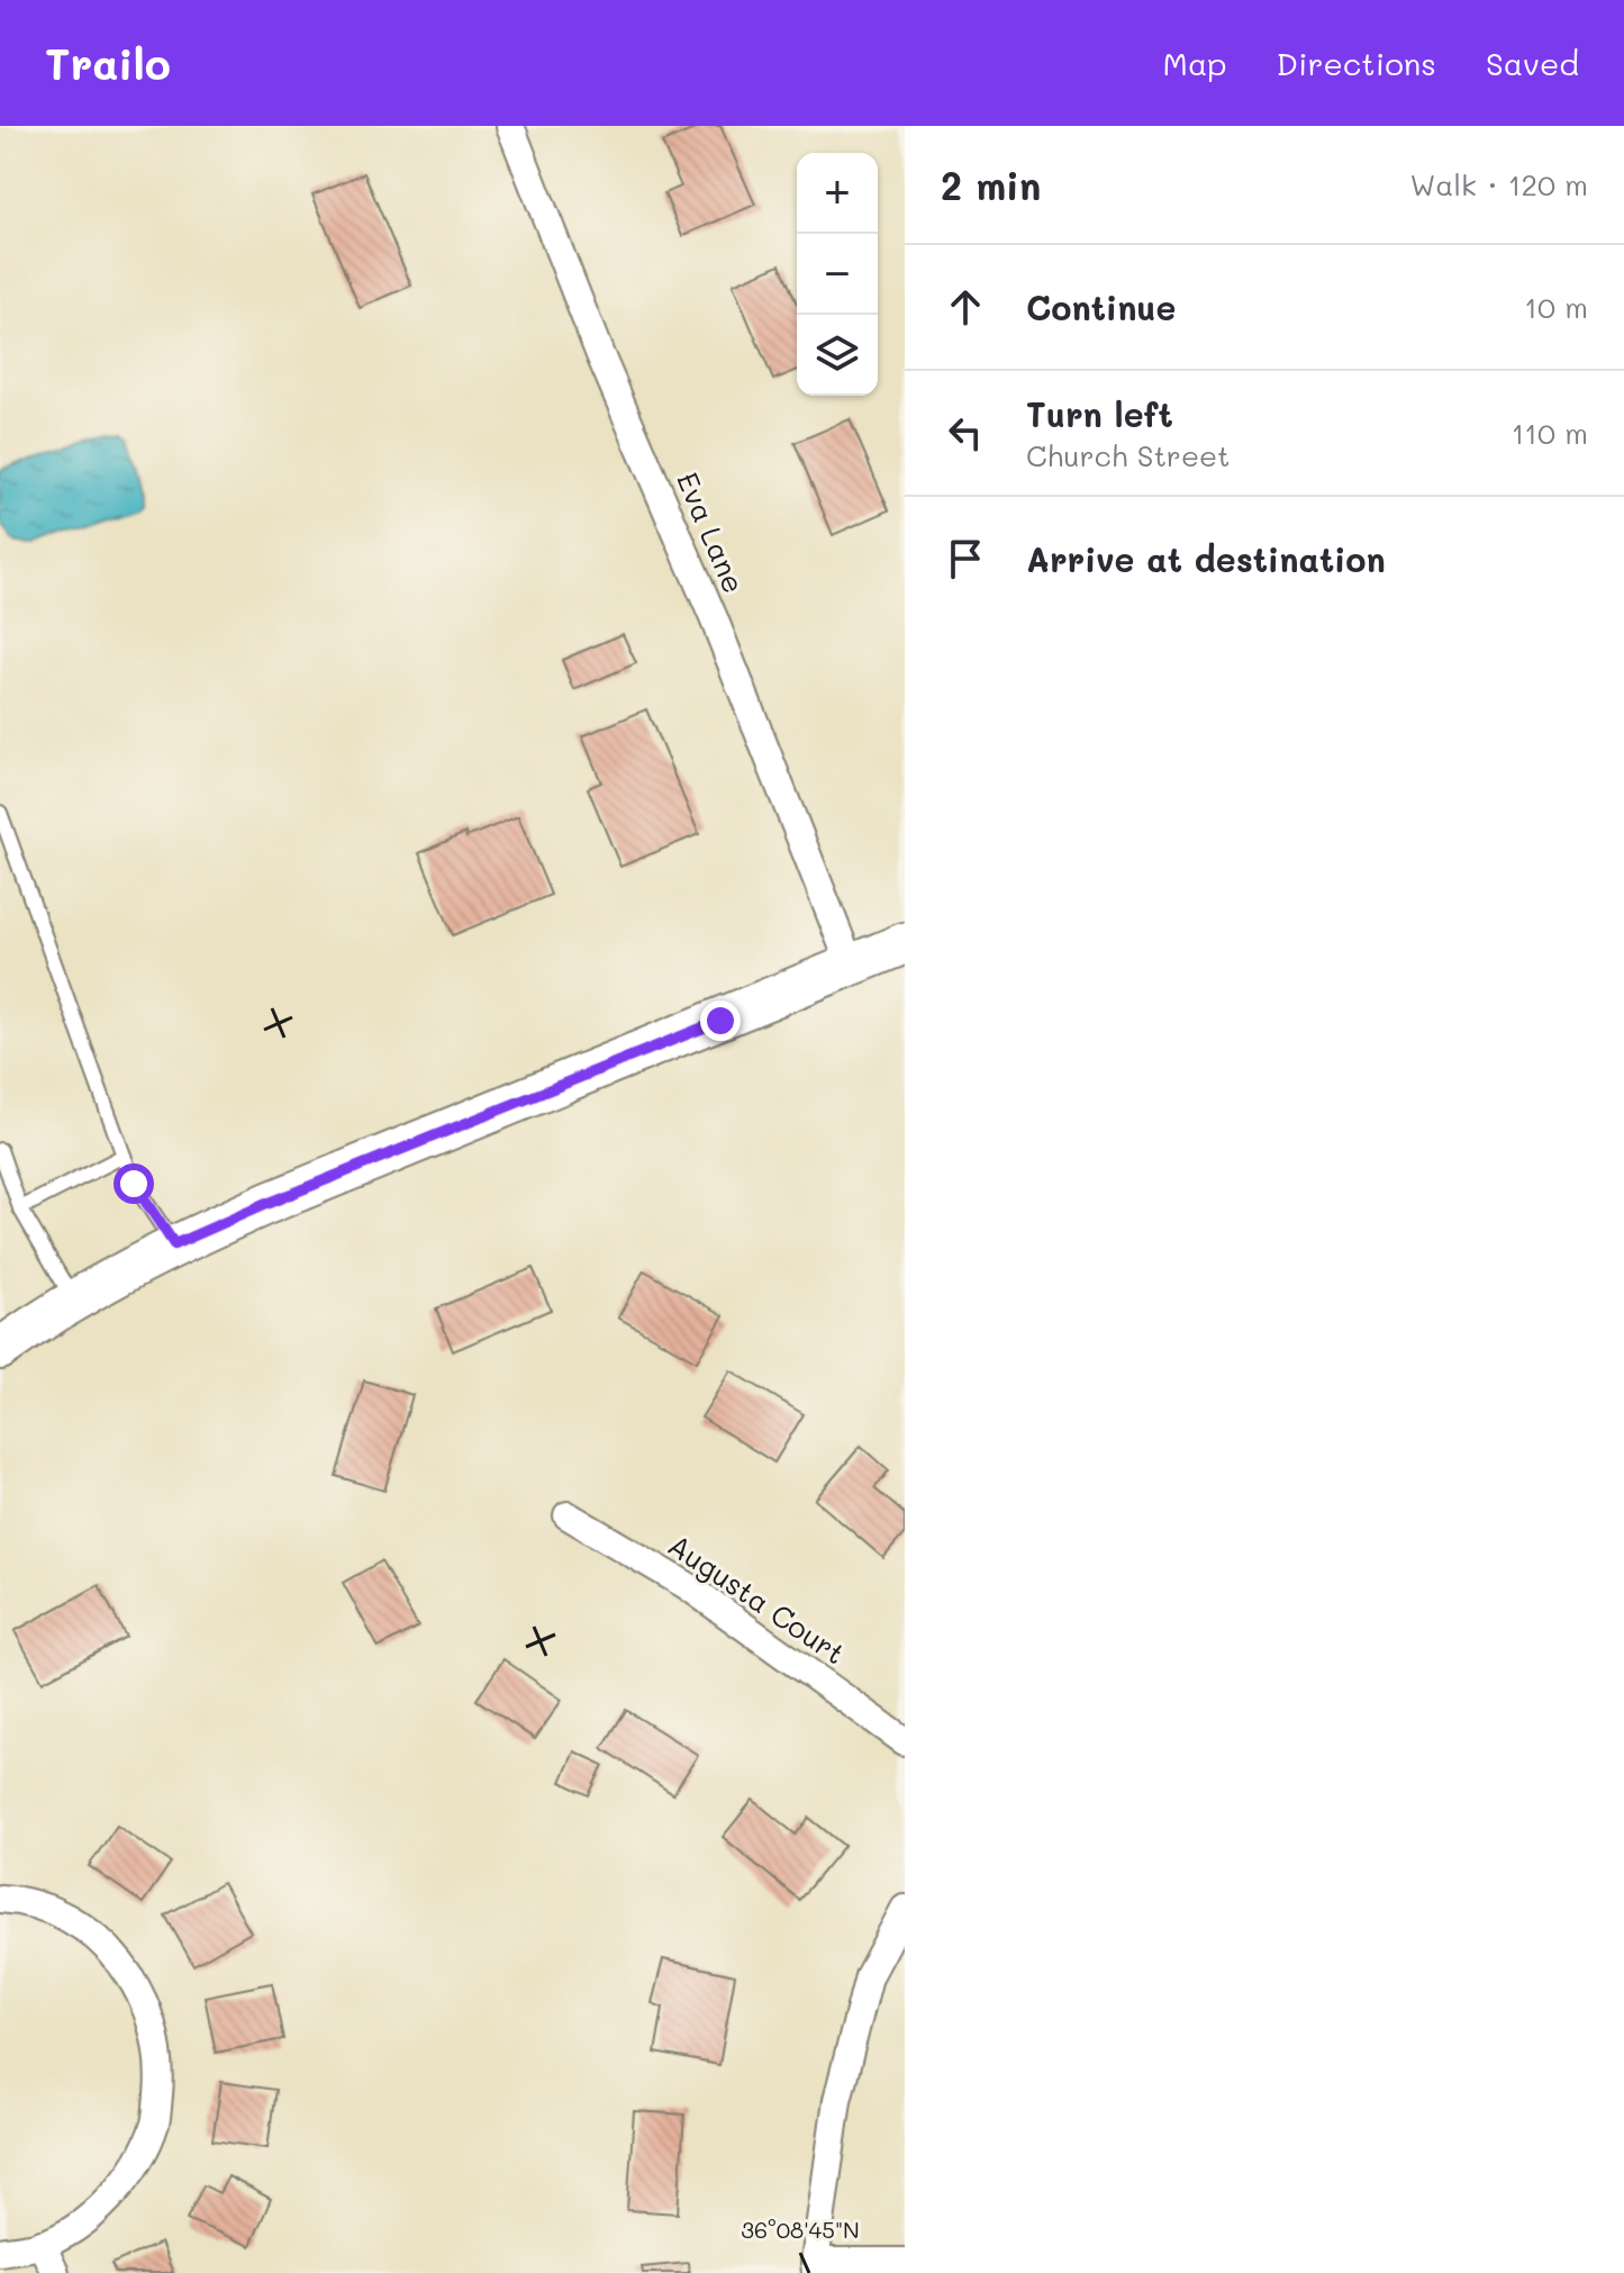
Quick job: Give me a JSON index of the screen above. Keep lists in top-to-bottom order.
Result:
{
  "streets": {
    "street": ["Eva Lane", "Augusta Court"]
  },
  "page": {
    "header": "Trailo",
    "nav": ["Map", "Directions", "Saved"],
    "heading": ["2 min", "Walk · 120 m"],
    "map_buttons": ["+", "−"],
    "list": [
      ["Continue", "10 m"],
      ["Turn left", "Church Street", "110 m"],
      "Arrive at destination"
    ]
  },
  "coordinates": ["36°08'45\"N"]
}
